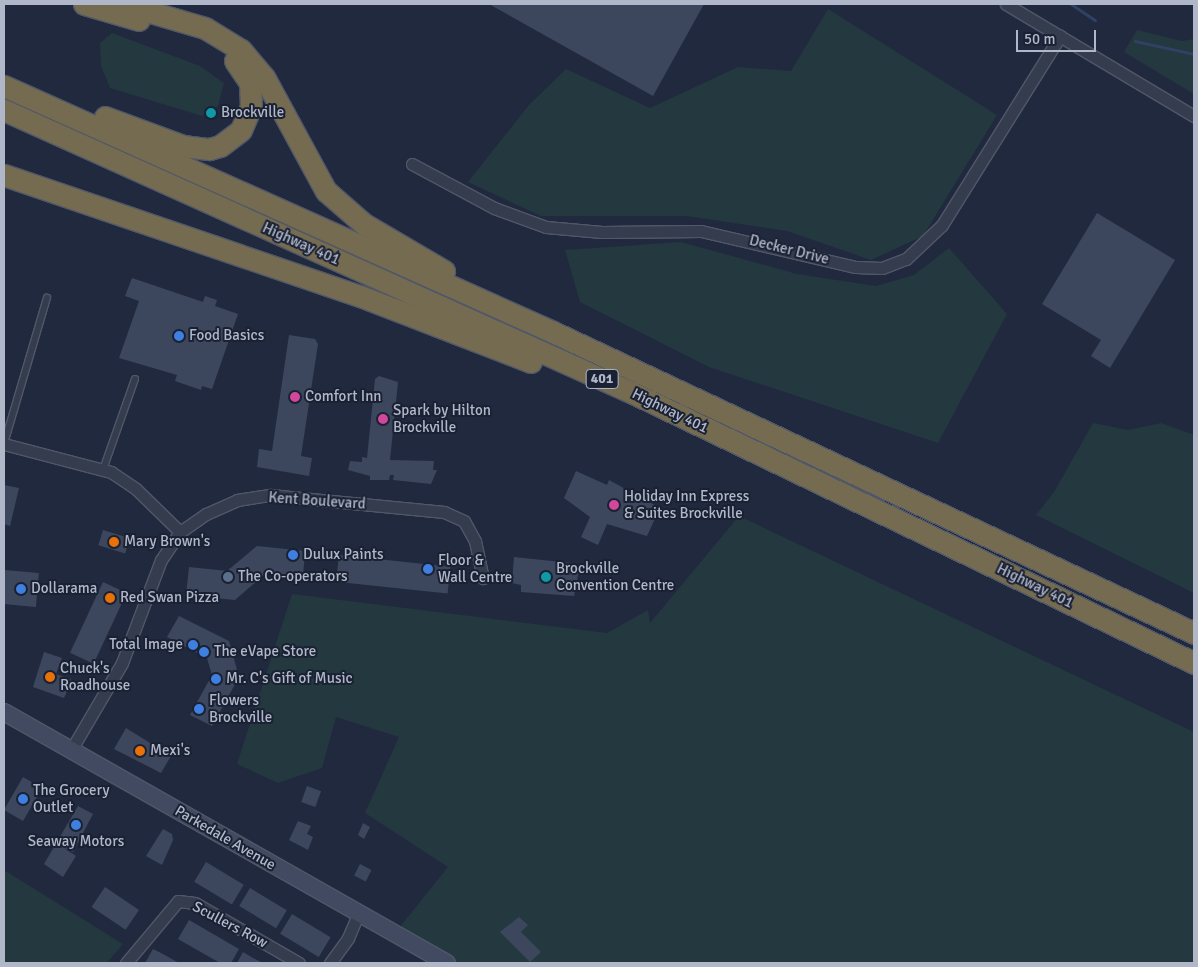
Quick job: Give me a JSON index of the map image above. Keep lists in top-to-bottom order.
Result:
{
  "streets": {
    "highway": ["Highway 401", "401"],
    "street": [
      "Decker Drive",
      "Kent Boulevard",
      "Parkedale Avenue",
      "Scullers Row"
    ]
  },
  "crossings": [
    ["Kent Boulevard", "Parkedale Avenue"]
  ],
  "places": [
    "Brockville",
    "Food Basics",
    "Comfort Inn",
    "Spark by Hilton Brockville",
    "Holiday Inn Express & Suites Brockville",
    "Mary Brown's",
    "Dulux Paints",
    "Floor & Wall Centre",
    "The Co-operators",
    "Brockville Convention Centre",
    "Dollarama",
    "Red Swan Pizza",
    "Total Image",
    "The eVape Store",
    "Chuck's Roadhouse",
    "Mr. C's Gift of Music",
    "Flowers Brockville",
    "Mexi's",
    "The Grocery Outlet",
    "Seaway Motors"
  ],
  "scale_bar": "50 m"
}
